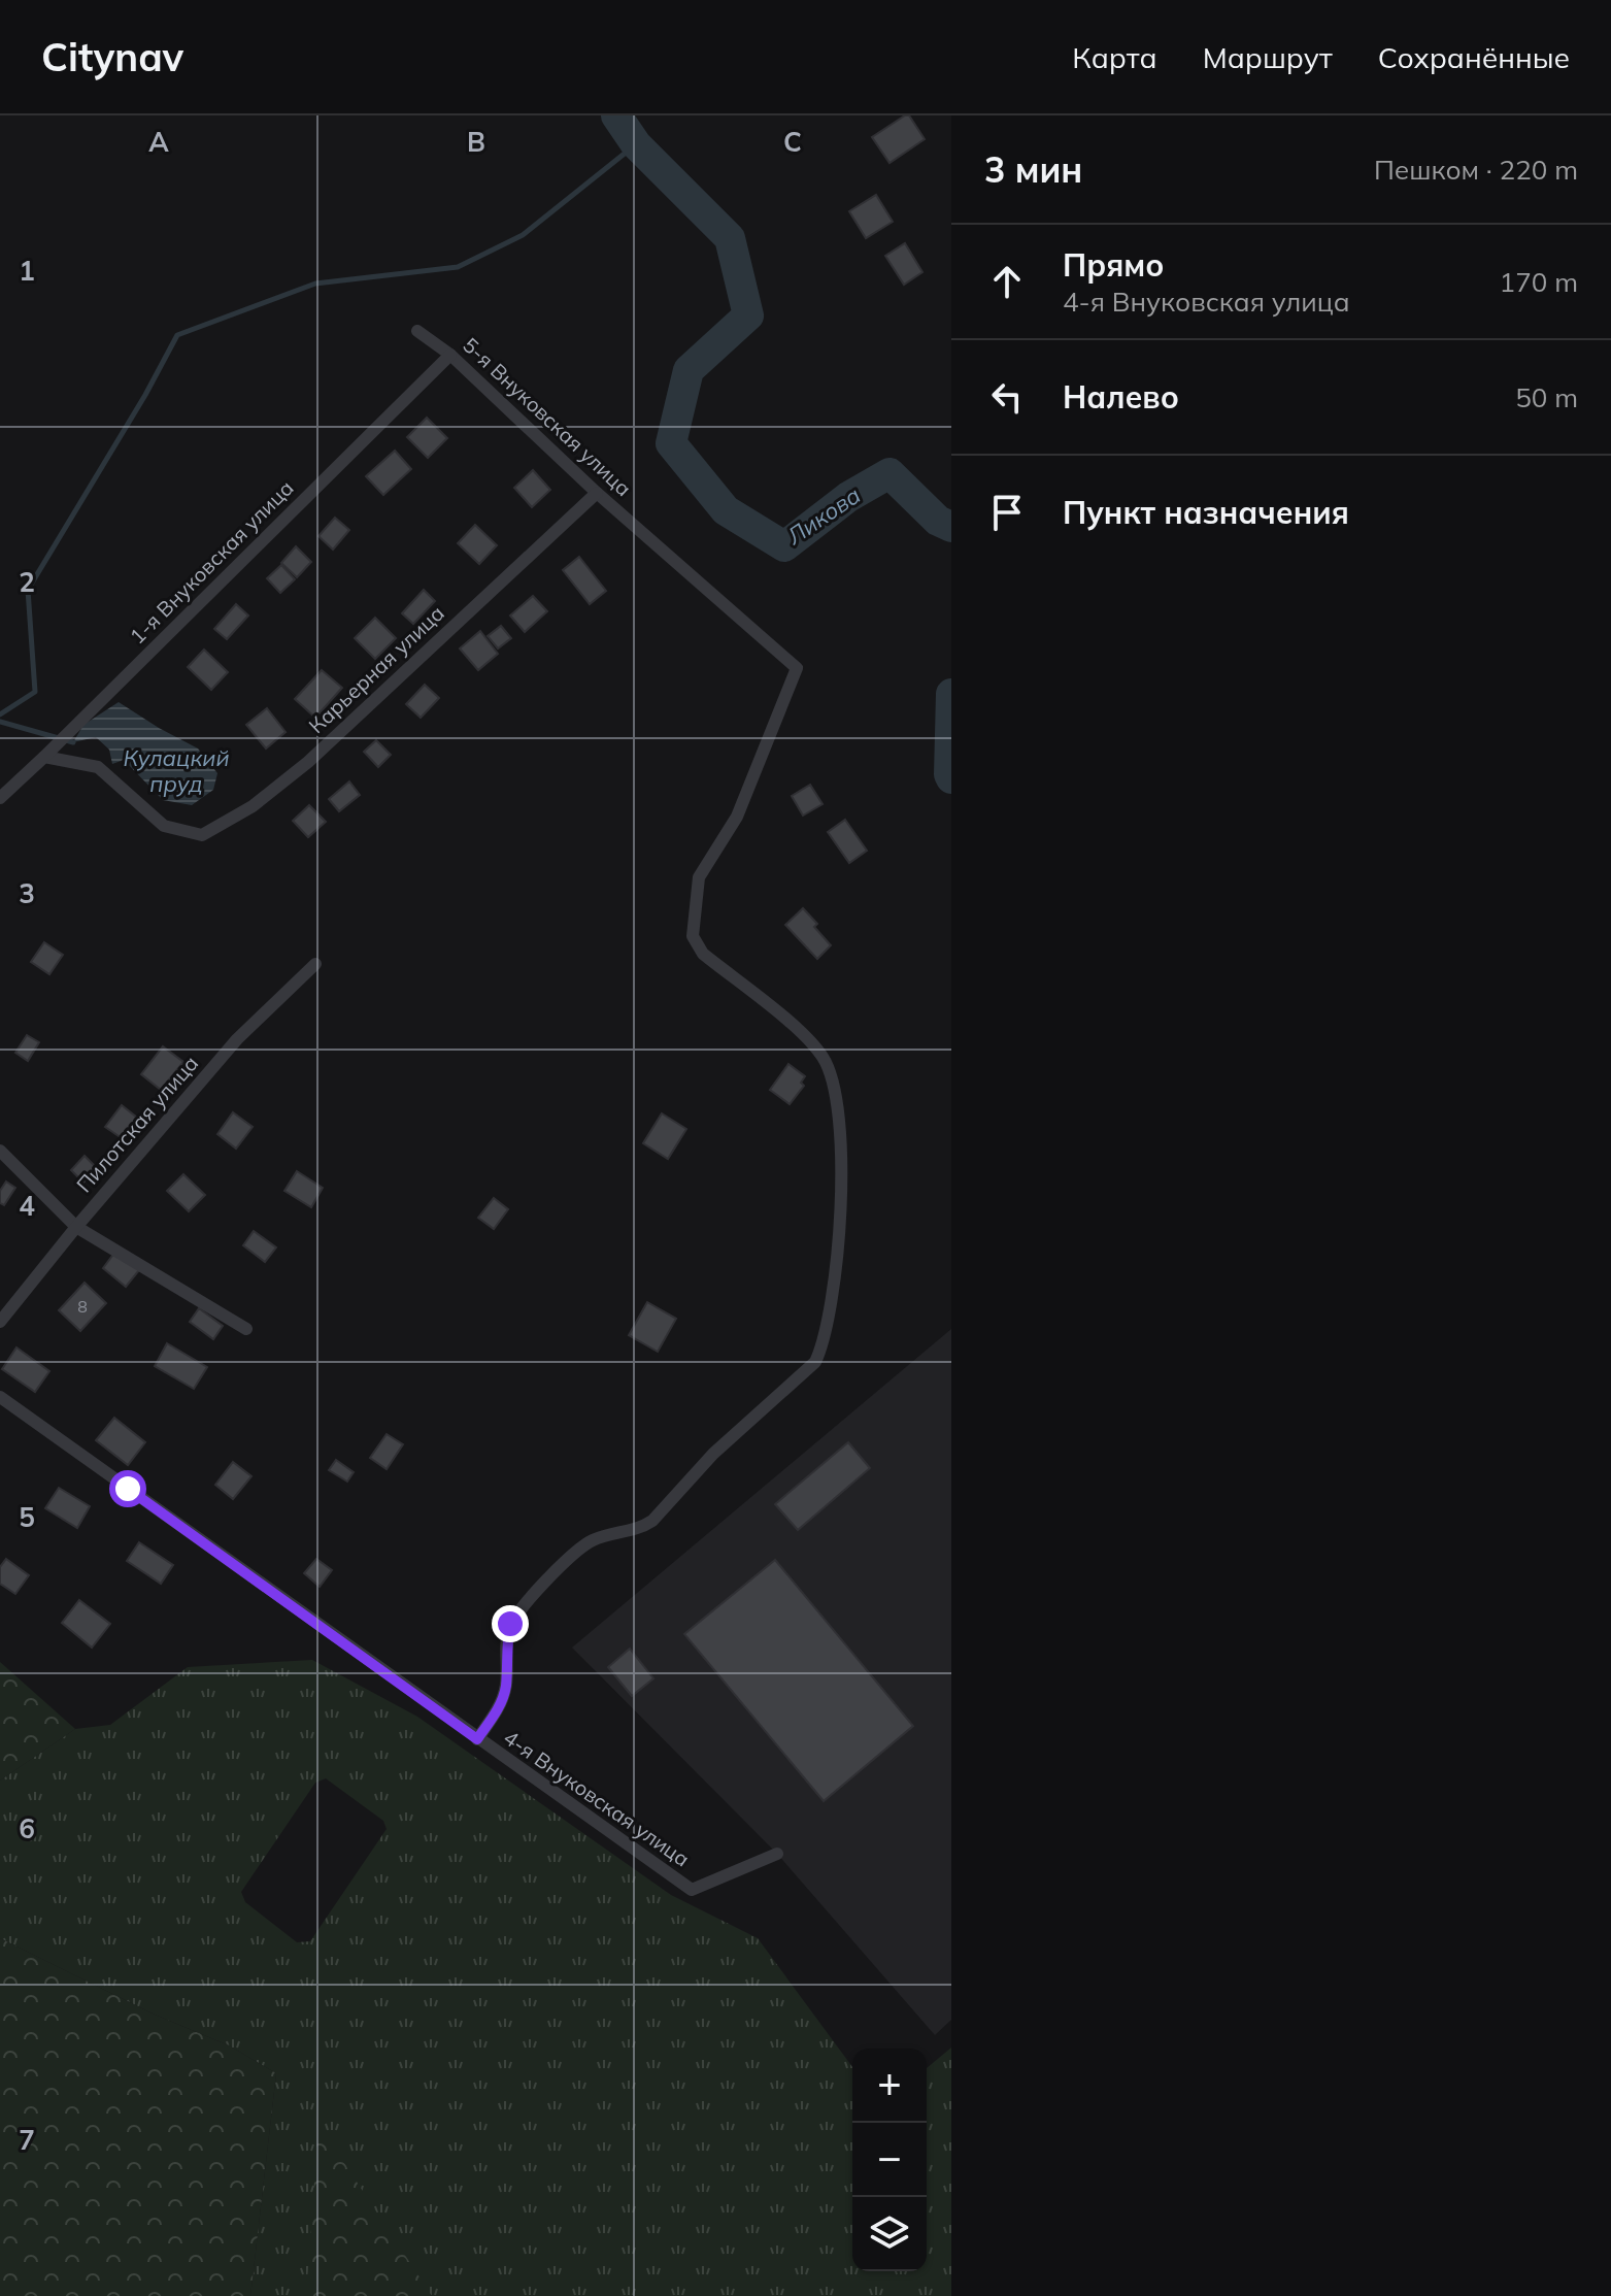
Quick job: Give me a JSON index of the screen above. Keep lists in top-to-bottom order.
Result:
{
  "streets": {
    "street": [
      "5-я Внуковская улица",
      "1-я Внуковская улица",
      "Карьерная улица",
      "Пилотская улица",
      "4-я Внуковская улица"
    ]
  },
  "crossings": [
    ["5-я Внуковская улица", "1-я Внуковская улица"],
    ["5-я Внуковская улица", "Карьерная улица"],
    ["5-я Внуковская улица", "4-я Внуковская улица"],
    ["1-я Внуковская улица", "Карьерная улица"]
  ],
  "water": ["Ликова", "Кулацкий пруд"],
  "house_numbers": ["8"],
  "page": {
    "header": "Citynav",
    "nav": ["Карта", "Маршрут", "Сохранённые"],
    "heading": ["3 мин", "Пешком · 220 m"],
    "list": [
      ["Прямо", "4-я Внуковская улица", "170 m"],
      ["Налево", "50 m"],
      "Пункт назначения"
    ],
    "map_buttons": ["+", "−"]
  },
  "grid": {
    "columns": ["A", "B", "C"],
    "rows": [
      "1",
      "2",
      "3",
      "4",
      "5",
      "6",
      "7"
    ]
  }
}
